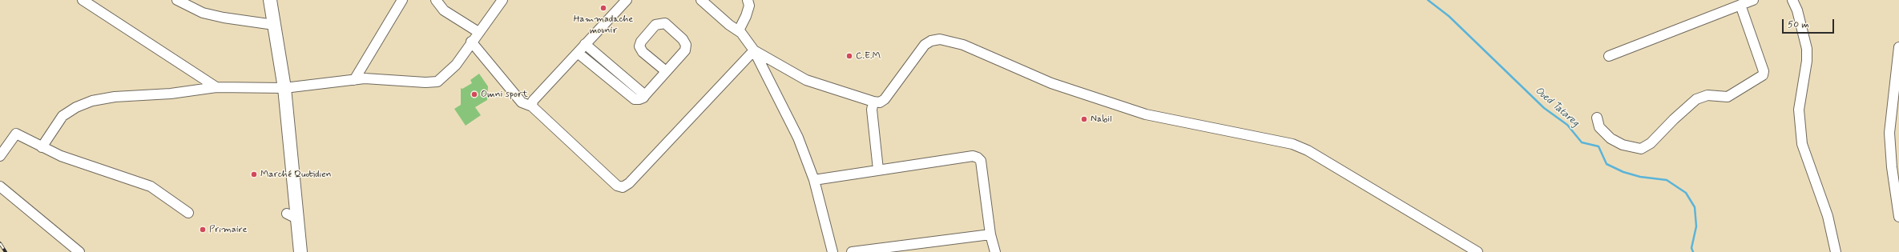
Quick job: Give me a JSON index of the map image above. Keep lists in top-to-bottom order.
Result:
{
  "water": ["Oued Tatareg"],
  "places": [
    "Hammadache mounir",
    "C.E.M",
    "Omni sport",
    "Nabil",
    "Marché Quotidien",
    "Primaire"
  ],
  "scale_bar": "50 m"
}
